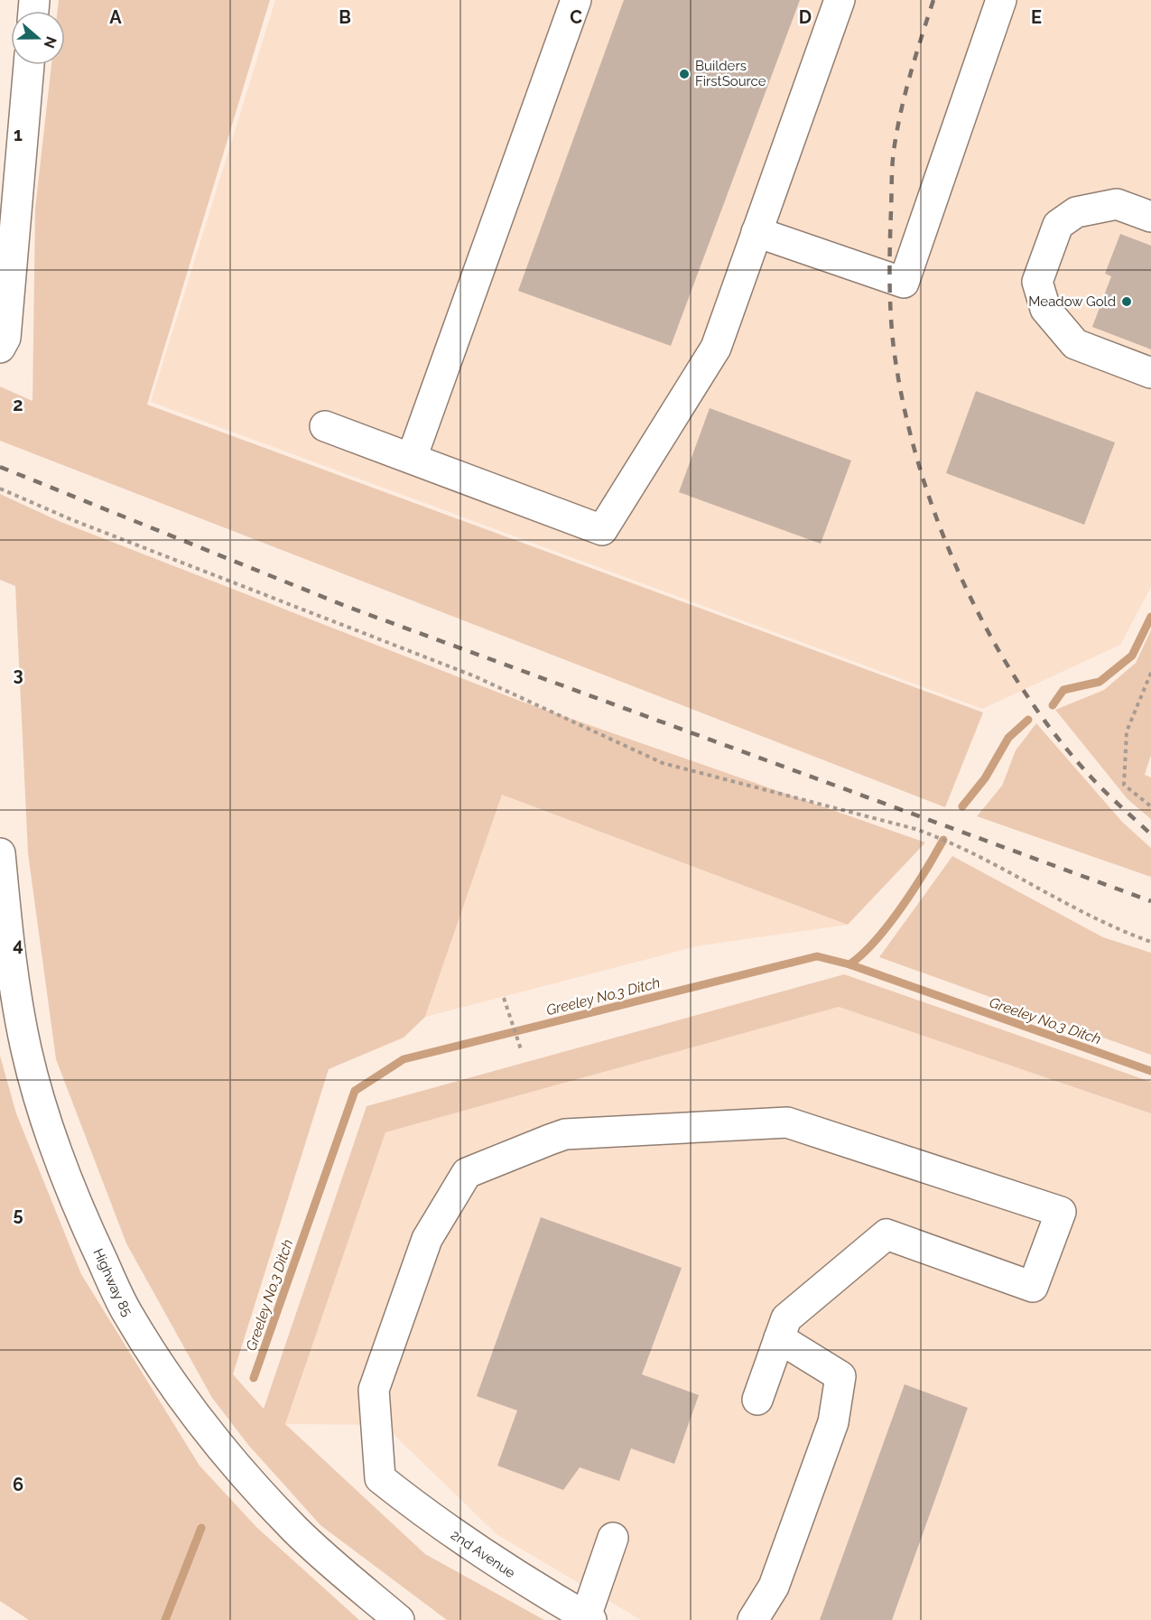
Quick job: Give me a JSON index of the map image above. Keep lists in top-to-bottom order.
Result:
{
  "streets": {
    "main road": ["Highway 85", "2nd Avenue"]
  },
  "water": ["Greeley No.3 Ditch"],
  "places": ["Builders FirstSource", "Meadow Gold"],
  "north": "right",
  "grid": {
    "columns": [
      "A",
      "B",
      "C",
      "D",
      "E"
    ],
    "rows": [
      "1",
      "2",
      "3",
      "4",
      "5",
      "6"
    ]
  }
}
